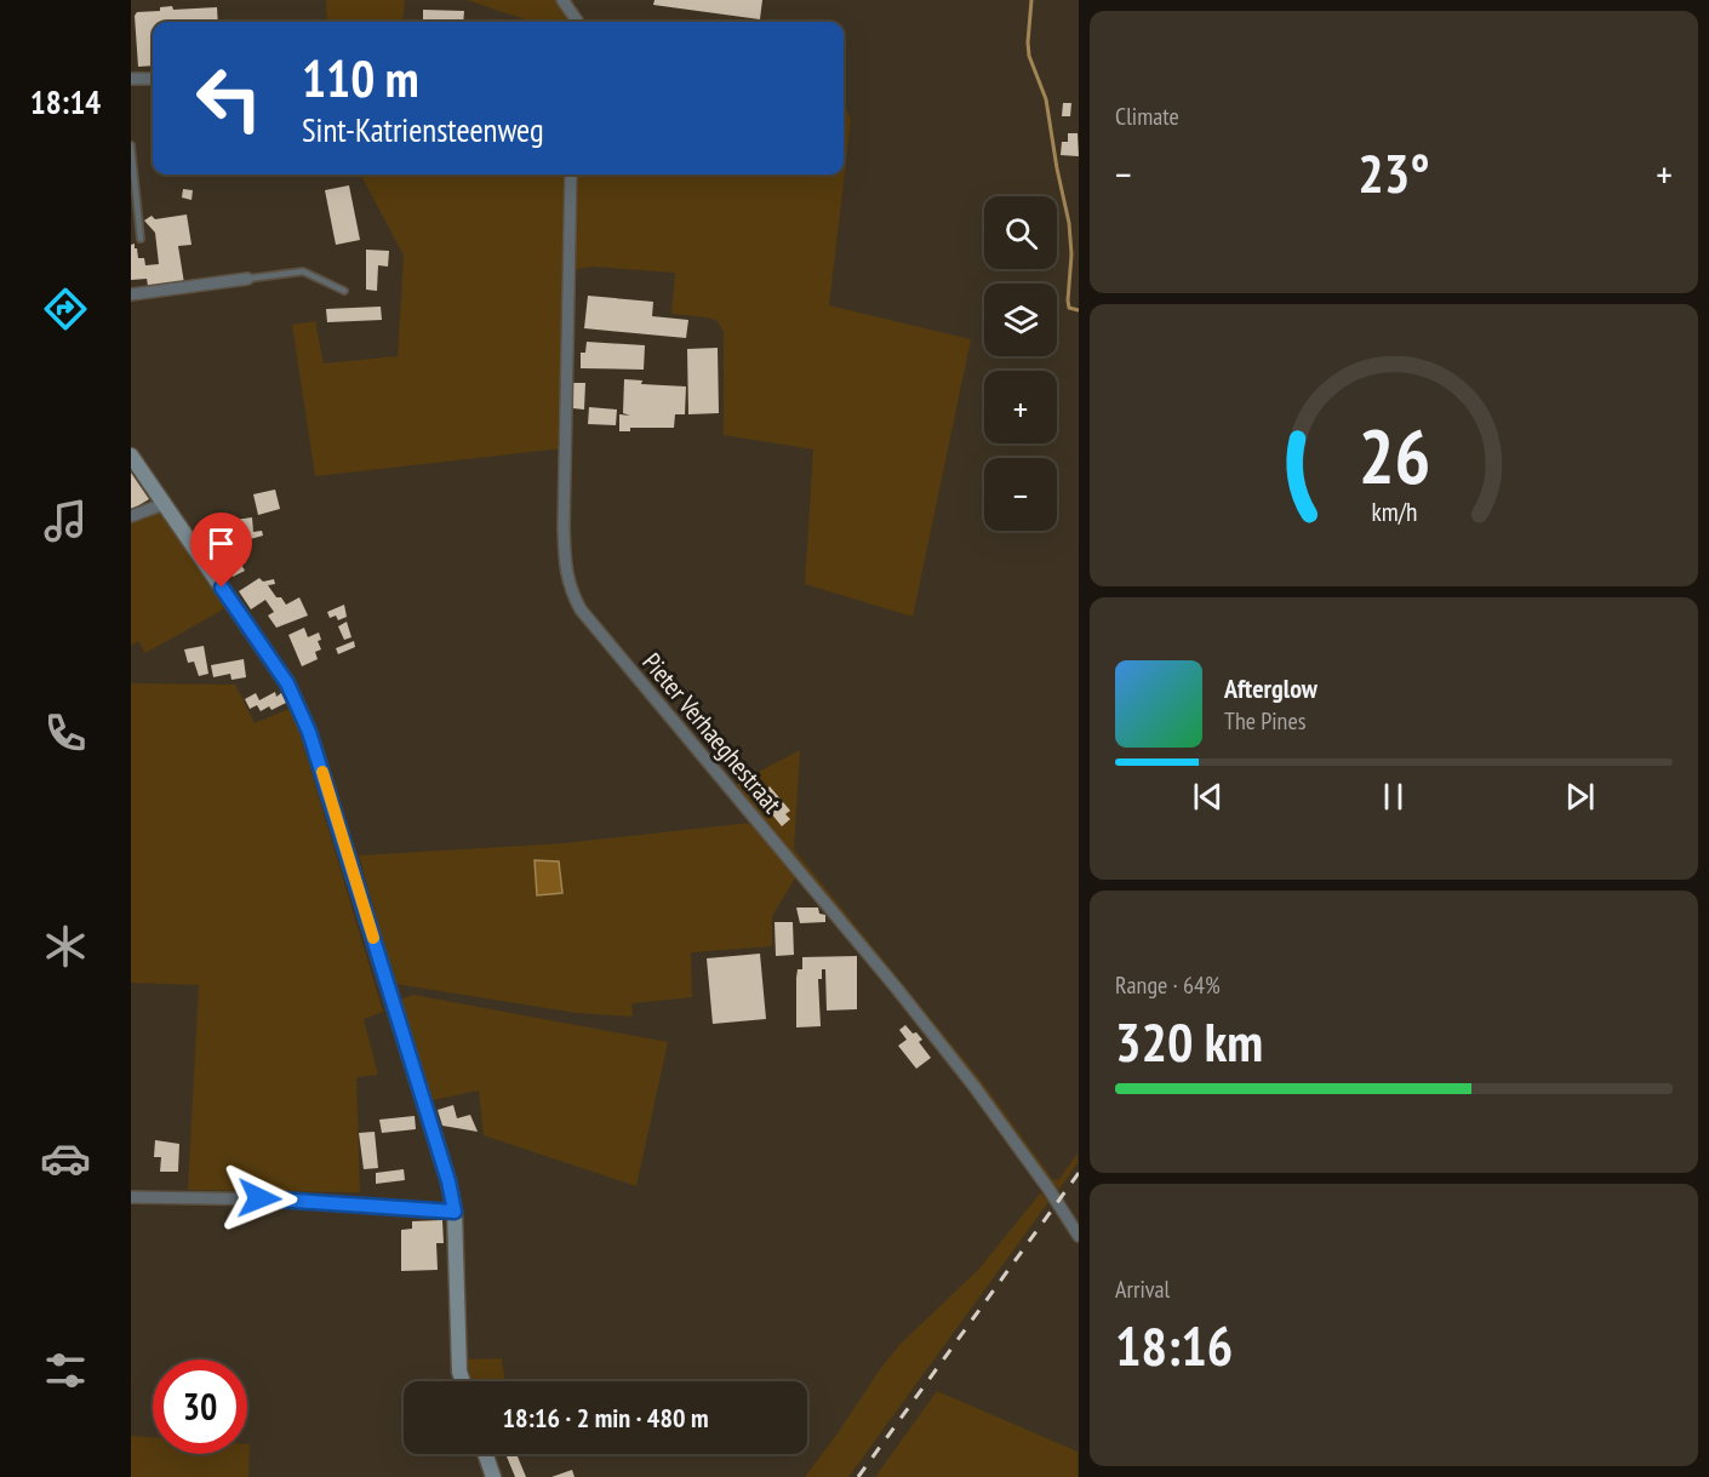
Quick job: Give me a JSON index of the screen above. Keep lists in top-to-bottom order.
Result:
{
  "streets": {
    "street": ["Pieter Verhaeghestraat"]
  },
  "page": {
    "tabs": "18:14",
    "tile": [
      "Climate",
      ["Range · 64%", "320 km"],
      ["Arrival", "18:16"]
    ],
    "turn": ["110 m", "Sint-Katriensteenweg"],
    "heat": ["−", "23°", "+"],
    "map_buttons": ["+", "−"],
    "song": ["Afterglow", "The Pines"],
    "limit": "30",
    "trip": "18:16 · 2 min · 480 m",
    "gauge": ["26", "km/h"]
  }
}
